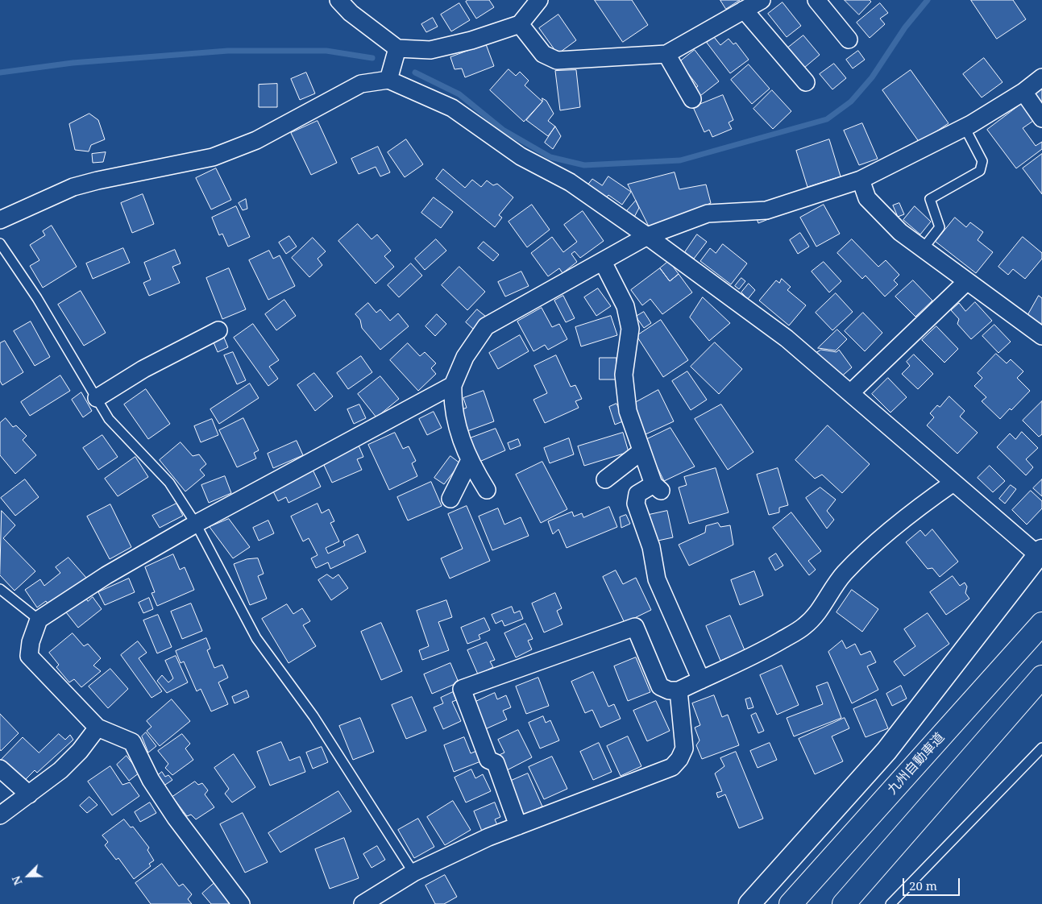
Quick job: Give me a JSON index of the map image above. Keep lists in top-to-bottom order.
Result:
{
  "streets": {
    "highway": ["九州自動車道"]
  },
  "scale_bar": "20 m",
  "north": "bottom left"
}
